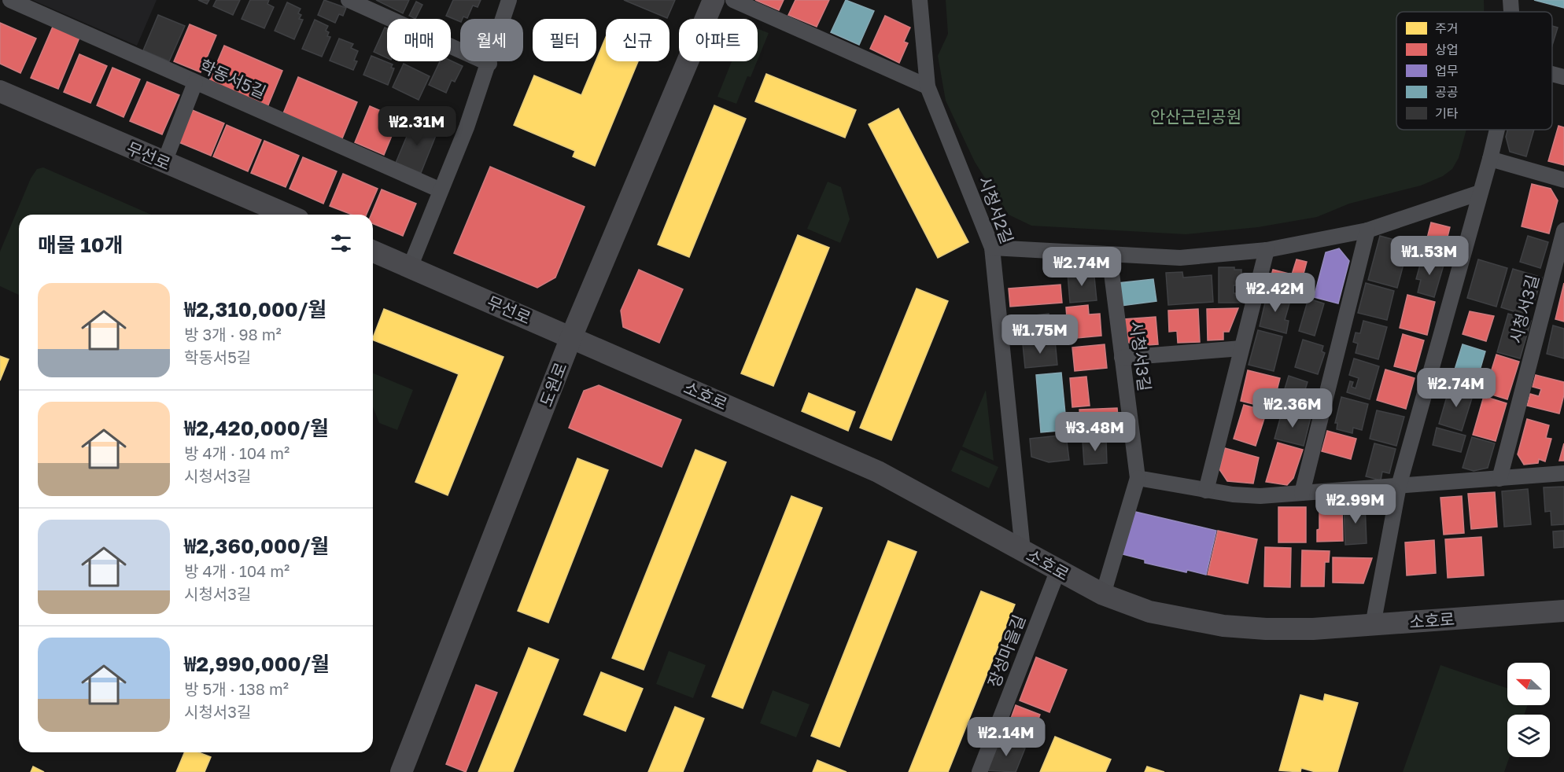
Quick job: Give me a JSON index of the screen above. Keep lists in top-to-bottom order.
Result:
{
  "streets": {
    "street": [
      "학동서5길",
      "무선로",
      "시청서2길",
      "시청서3길",
      "도원로",
      "소호로",
      "장성마을길"
    ]
  },
  "crossings": [
    ["무선로", "도원로"],
    ["무선로", "소호로"],
    ["시청서2길", "소호로"],
    ["도원로", "소호로"],
    ["소호로", "장성마을길"]
  ],
  "parks": ["안산근린공원"],
  "legend": [
    "주거",
    "상업",
    "업무",
    "공공",
    "기타"
  ],
  "north": "left",
  "page": {
    "chip": [
      "매매",
      "월세",
      "필터",
      "신규",
      "아파트"
    ],
    "price": [
      "₩2.31M",
      "₩1.53M",
      "₩2.74M",
      "₩2.42M",
      "₩1.75M",
      "₩2.74M",
      "₩2.36M",
      "₩3.48M",
      "₩2.99M",
      "₩2.14M"
    ],
    "heading": "매물 10개",
    "list": [
      {
        "name": "₩2,310,000/월",
        "note": "방 3개 · 98 m² · 학동서5길"
      },
      {
        "name": "₩2,420,000/월",
        "note": "방 4개 · 104 m² · 시청서3길"
      },
      {
        "name": "₩2,360,000/월",
        "note": "방 4개 · 104 m² · 시청서3길"
      },
      {
        "name": "₩2,990,000/월",
        "note": "방 5개 · 138 m² · 시청서3길"
      }
    ]
  }
}
